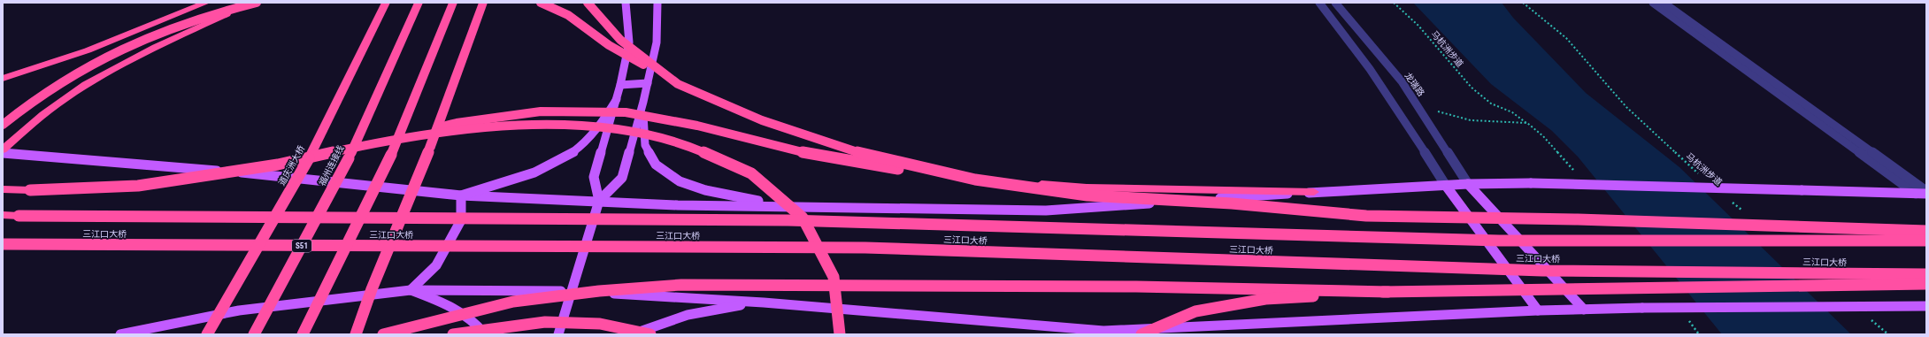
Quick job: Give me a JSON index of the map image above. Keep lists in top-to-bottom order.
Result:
{
  "streets": {
    "highway": [
      "道庆洲大桥",
      "福州连接线",
      "三江口大桥",
      "S51"
    ],
    "street": ["龙瑞路"],
    "path": ["马杭洲步道"]
  }
}
